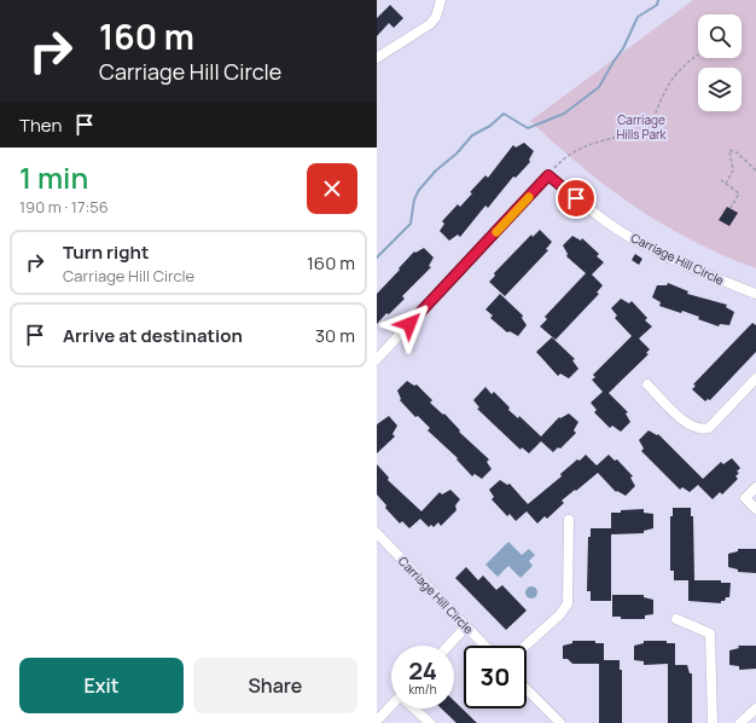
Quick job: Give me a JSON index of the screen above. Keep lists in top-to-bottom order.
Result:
{
  "streets": {
    "street": ["Carriage Hill Circle"]
  },
  "parks": ["Carriage Hills Park"],
  "page": {
    "turn": ["160 m", "Carriage Hill Circle"],
    "then": "Then",
    "heading": ["1 min", "190 m · 17:56"],
    "list": [
      {
        "name": "Turn right",
        "note": "Carriage Hill Circle",
        "value": "160 m"
      },
      {
        "name": "Arrive at destination",
        "value": "30 m"
      }
    ],
    "speed": "24 km/h",
    "limit": "30",
    "buttons": ["Exit", "Share"]
  }
}
